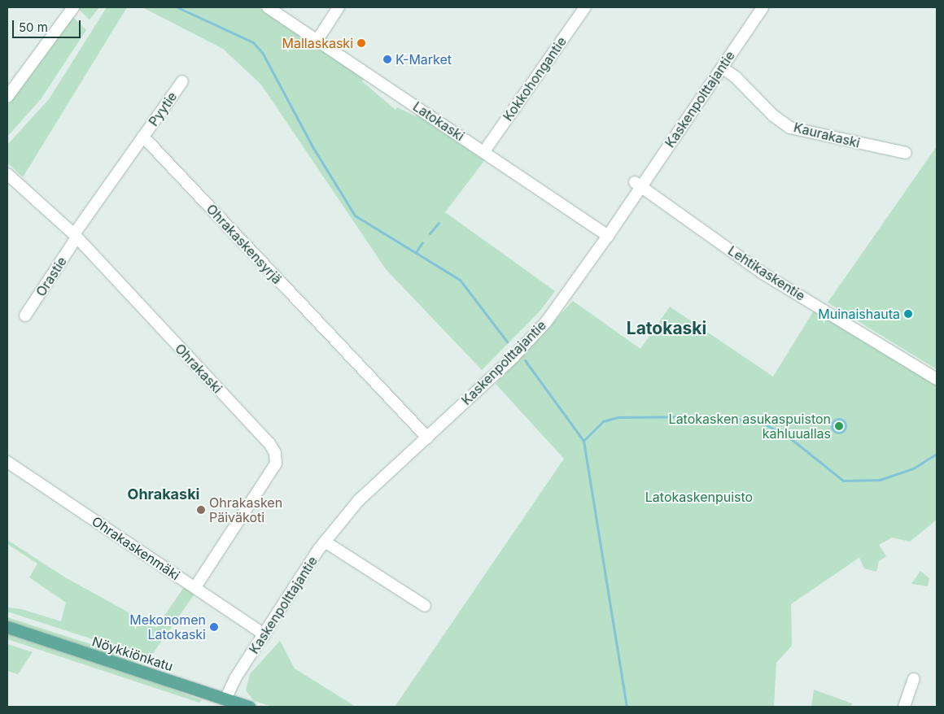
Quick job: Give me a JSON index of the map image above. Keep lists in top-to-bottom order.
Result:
{
  "streets": {
    "main road": ["Nöykkiönkatu"],
    "street": [
      "Kokkohongantie",
      "Kaskenpolttajantie",
      "Pyytie",
      "Latokaski",
      "Kaurakaski",
      "Ohrakaskensyrjä",
      "Lehtikaskentie",
      "Orastie",
      "Ohrakaski",
      "Ohrakaskenmäki"
    ]
  },
  "crossings": [
    ["Kokkohongantie", "Latokaski"],
    ["Kaskenpolttajantie", "Latokaski"],
    ["Kaskenpolttajantie", "Kaurakaski"],
    ["Kaskenpolttajantie", "Ohrakaskensyrjä"],
    ["Kaskenpolttajantie", "Lehtikaskentie"],
    ["Kaskenpolttajantie", "Ohrakaskenmäki"],
    ["Kaskenpolttajantie", "Nöykkiönkatu"],
    ["Pyytie", "Ohrakaskensyrjä"],
    ["Orastie", "Ohrakaski"],
    ["Ohrakaski", "Ohrakaskenmäki"]
  ],
  "districts": ["Latokaski", "Ohrakaski"],
  "parks": ["Latokaskenpuisto"],
  "places": [
    "Mallaskaski",
    "K-Market",
    "Muinaishauta",
    "Latokasken asukaspuiston kahluuallas",
    "Ohrakasken Päiväkoti",
    "Mekonomen Latokaski"
  ],
  "scale_bar": "50 m"
}
